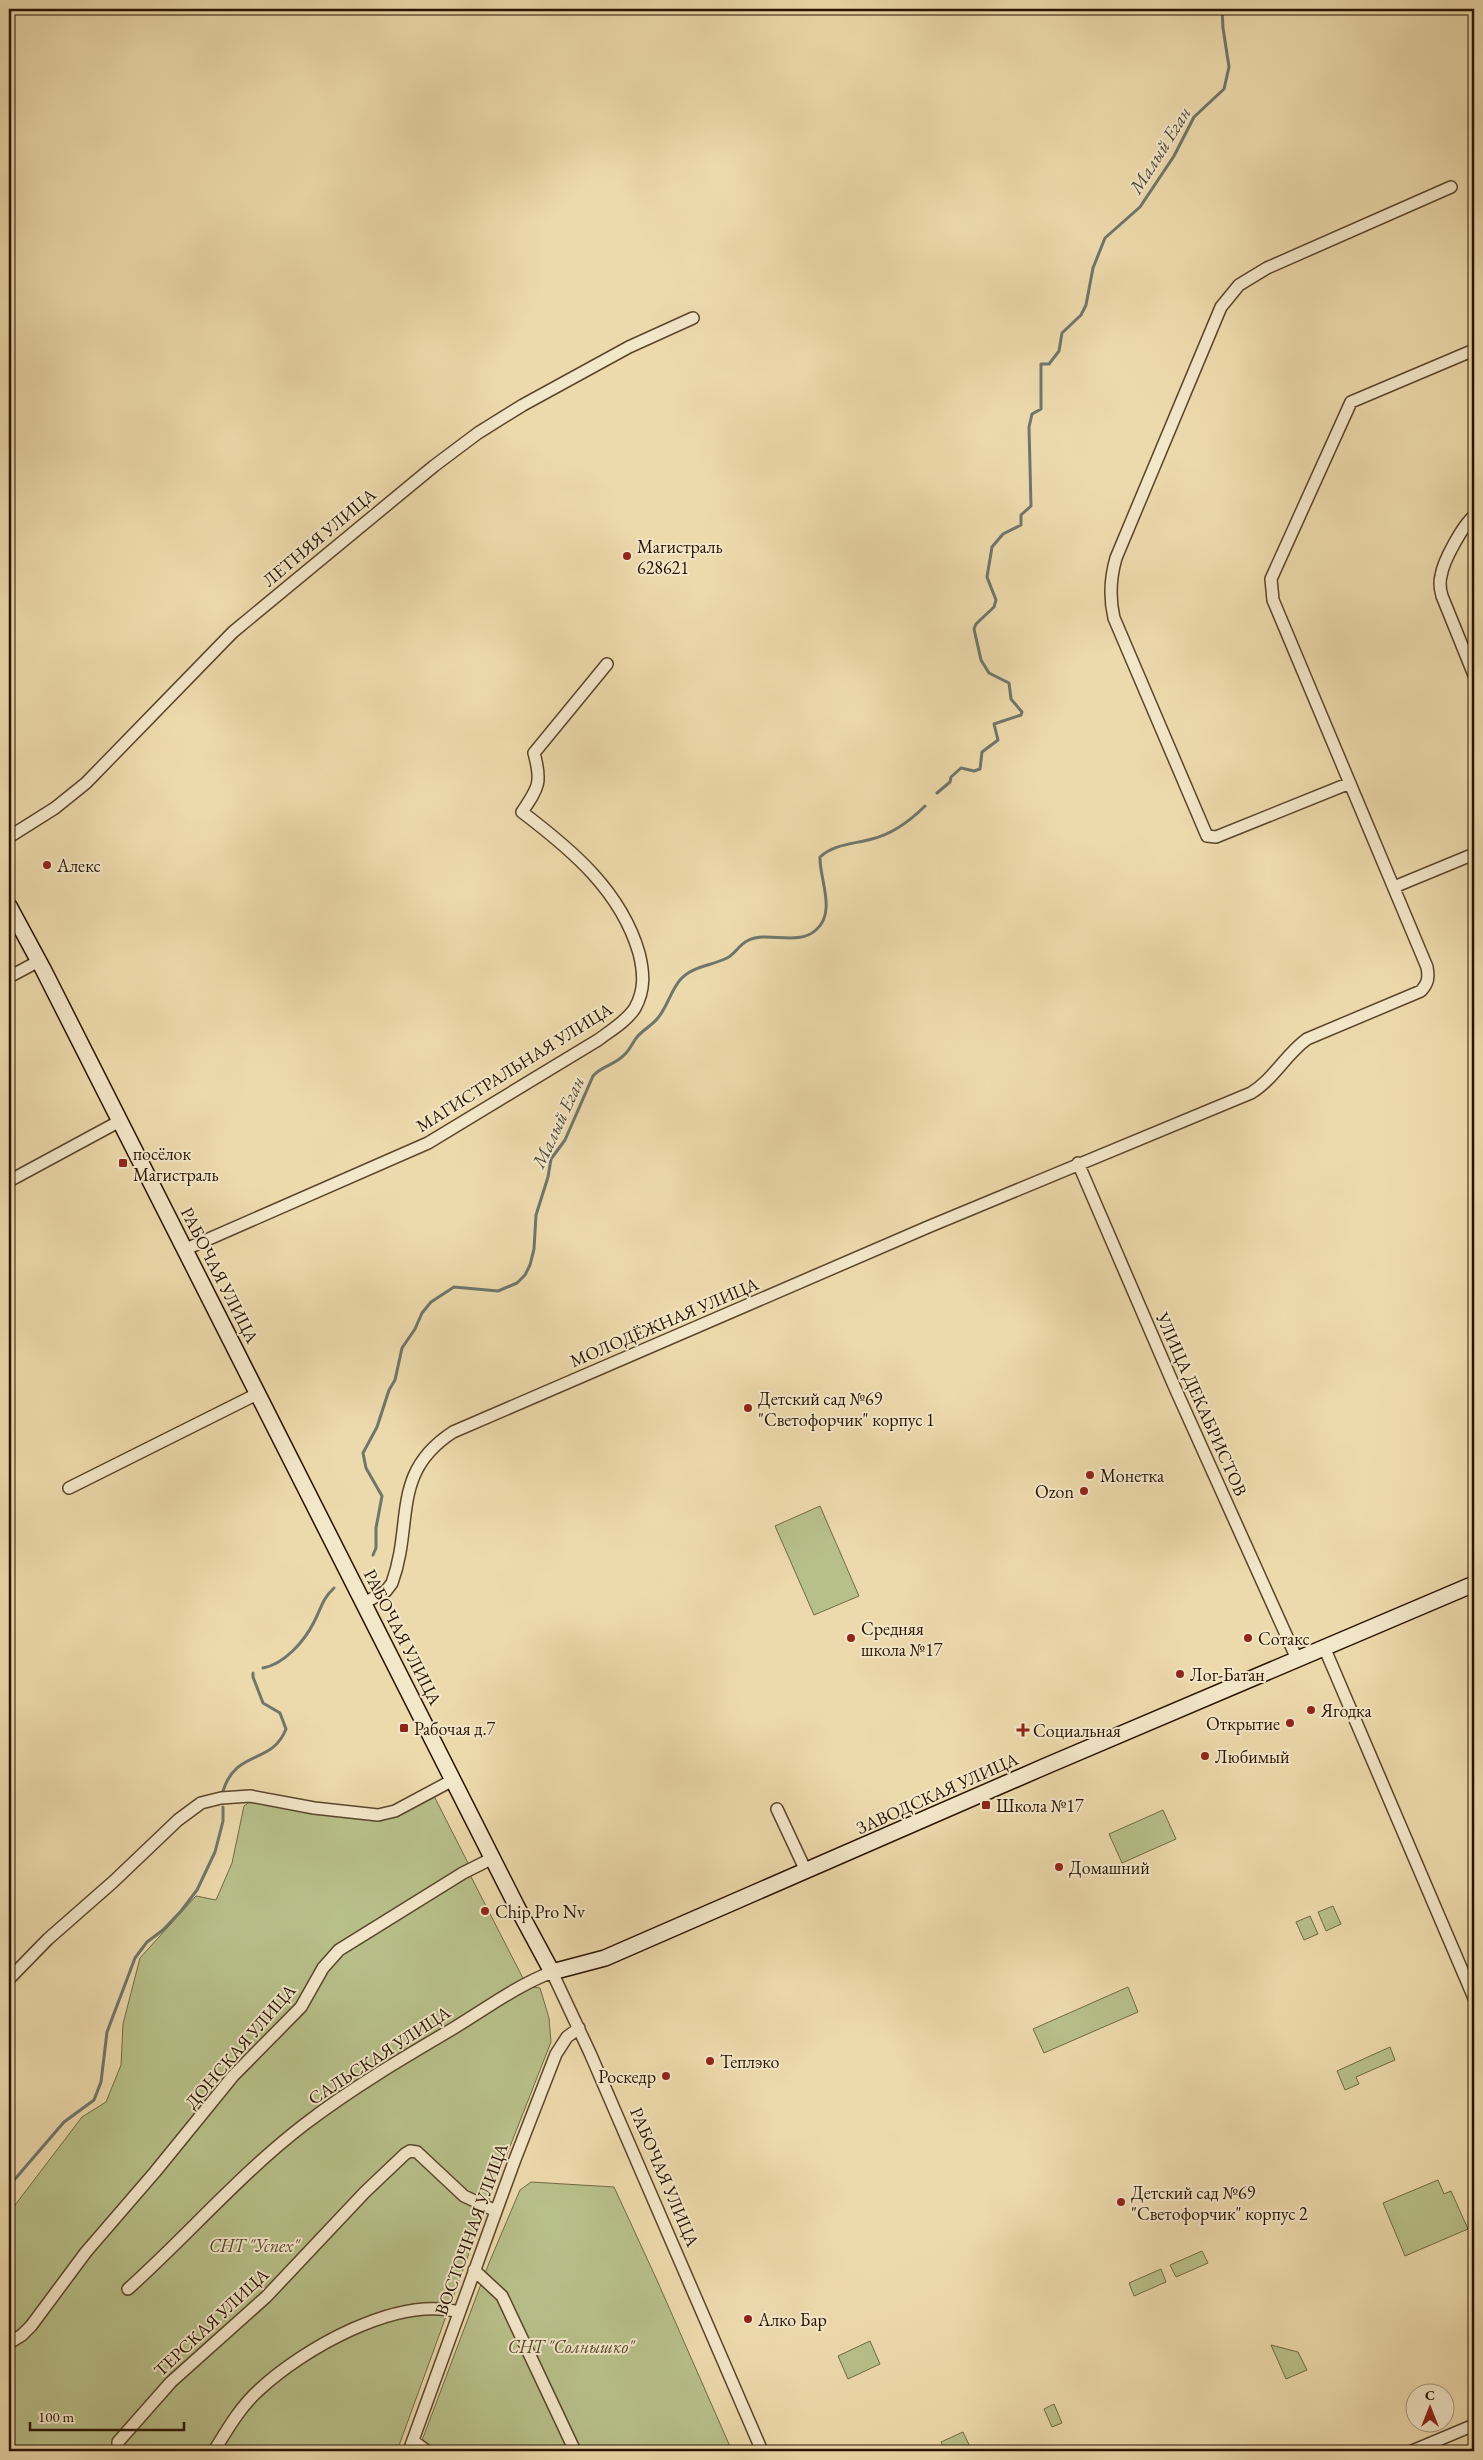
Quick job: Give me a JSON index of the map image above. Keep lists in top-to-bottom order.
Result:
{
  "streets": {
    "street": [
      "ЛЕТНЯЯ УЛИЦА",
      "МАГИСТРАЛЬНАЯ УЛИЦА",
      "РАБОЧАЯ УЛИЦА",
      "МОЛОДЁЖНАЯ УЛИЦА",
      "УЛИЦА ДЕКАБРИСТОВ",
      "ЗАВОДСКАЯ УЛИЦА",
      "ДОНСКАЯ УЛИЦА",
      "САЛЬСКАЯ УЛИЦА",
      "ВОСТОЧНАЯ УЛИЦА",
      "ТЕРСКАЯ УЛИЦА"
    ]
  },
  "crossings": [
    ["МАГИСТРАЛЬНАЯ УЛИЦА", "РАБОЧАЯ УЛИЦА"],
    ["РАБОЧАЯ УЛИЦА", "МОЛОДЁЖНАЯ УЛИЦА"],
    ["РАБОЧАЯ УЛИЦА", "ЗАВОДСКАЯ УЛИЦА"],
    ["РАБОЧАЯ УЛИЦА", "ДОНСКАЯ УЛИЦА"],
    ["РАБОЧАЯ УЛИЦА", "САЛЬСКАЯ УЛИЦА"],
    ["РАБОЧАЯ УЛИЦА", "ВОСТОЧНАЯ УЛИЦА"],
    ["МОЛОДЁЖНАЯ УЛИЦА", "УЛИЦА ДЕКАБРИСТОВ"],
    ["УЛИЦА ДЕКАБРИСТОВ", "ЗАВОДСКАЯ УЛИЦА"],
    ["ЗАВОДСКАЯ УЛИЦА", "САЛЬСКАЯ УЛИЦА"],
    ["ВОСТОЧНАЯ УЛИЦА", "ТЕРСКАЯ УЛИЦА"]
  ],
  "water": ["Малый Еган"],
  "parks": ["СНТ \"Успех\"", "СНТ \"Солнышко\""],
  "places": {
    "other": [
      "Магистраль 628621",
      "Алекс",
      "Детский сад №69 \"Светофорчик\" корпус 1",
      "Монетка",
      "Ozon",
      "Средняя школа №17",
      "Сотакс",
      "Лог-Батан",
      "Ягодка",
      "Открытие",
      "Любимый",
      "Домашний",
      "Chip Pro Nv",
      "Теплэко",
      "Роскедр",
      "Детский сад №69 \"Светофорчик\" корпус 2",
      "Алко Бар"
    ],
    "transit": ["посёлок Магистраль", "Рабочая д.7", "Школа №17"],
    "health": ["Социальная"]
  },
  "scale_bar": "100 m",
  "north": "top"
}
